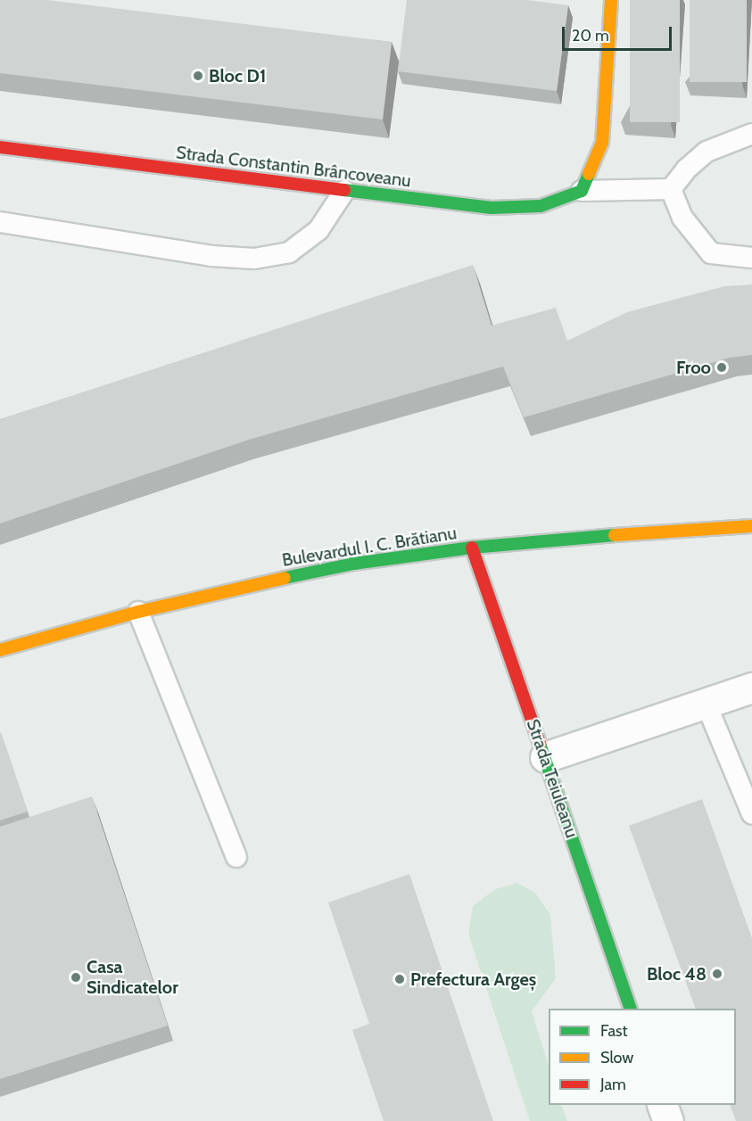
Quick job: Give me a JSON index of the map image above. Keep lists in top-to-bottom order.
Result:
{
  "streets": {
    "street": ["Strada Constantin Brâncoveanu", "Bulevardul I. C. Brătianu", "Strada Teiuleanu"]
  },
  "crossings": [
    ["Bulevardul I. C. Brătianu", "Strada Teiuleanu"]
  ],
  "places": [
    "Bloc D1",
    "Froo",
    "Bloc 48",
    "Casa Sindicatelor",
    "Prefectura Argeș"
  ],
  "legend": ["Fast", "Slow", "Jam"],
  "scale_bar": "20 m"
}
